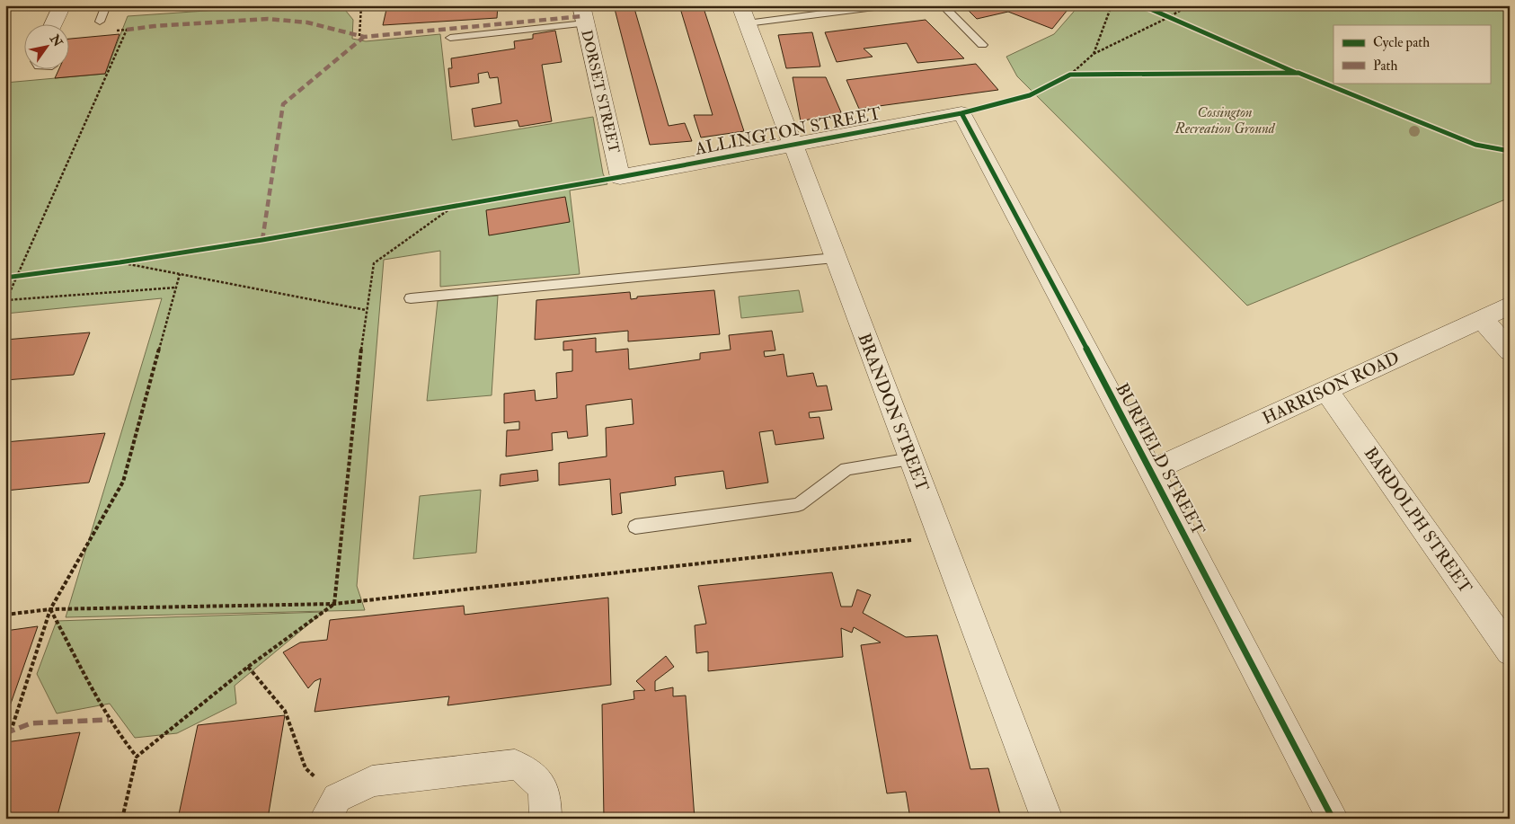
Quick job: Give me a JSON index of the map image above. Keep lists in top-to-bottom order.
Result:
{
  "streets": {
    "street": [
      "DORSET STREET",
      "ALLINGTON STREET",
      "HARRISON ROAD",
      "BRANDON STREET",
      "BURFIELD STREET",
      "BARDOLPH STREET"
    ]
  },
  "crossings": [
    ["DORSET STREET", "ALLINGTON STREET"],
    ["ALLINGTON STREET", "BRANDON STREET"],
    ["ALLINGTON STREET", "BURFIELD STREET"],
    ["HARRISON ROAD", "BURFIELD STREET"],
    ["HARRISON ROAD", "BARDOLPH STREET"]
  ],
  "parks": ["Cossington Recreation Ground"],
  "legend": ["Cycle path", "Path"],
  "north": "top right"
}
